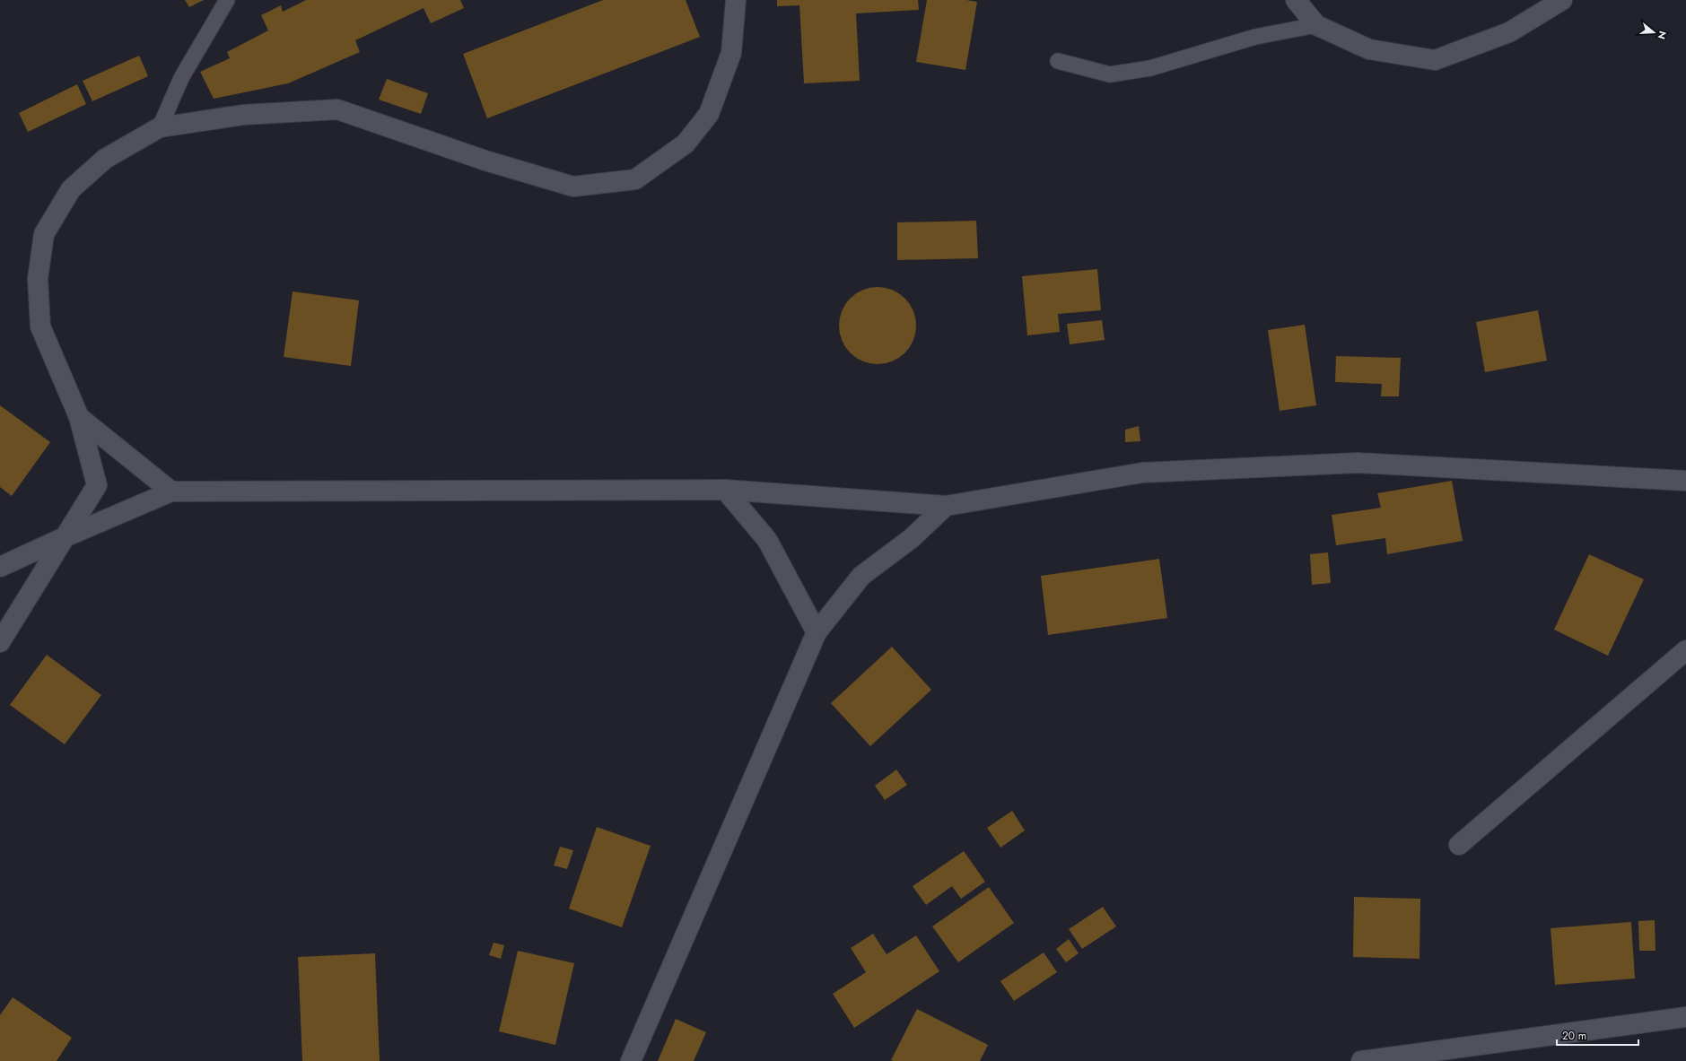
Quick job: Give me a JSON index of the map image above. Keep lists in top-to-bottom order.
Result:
{
  "scale_bar": "20 m",
  "north": "right"
}
